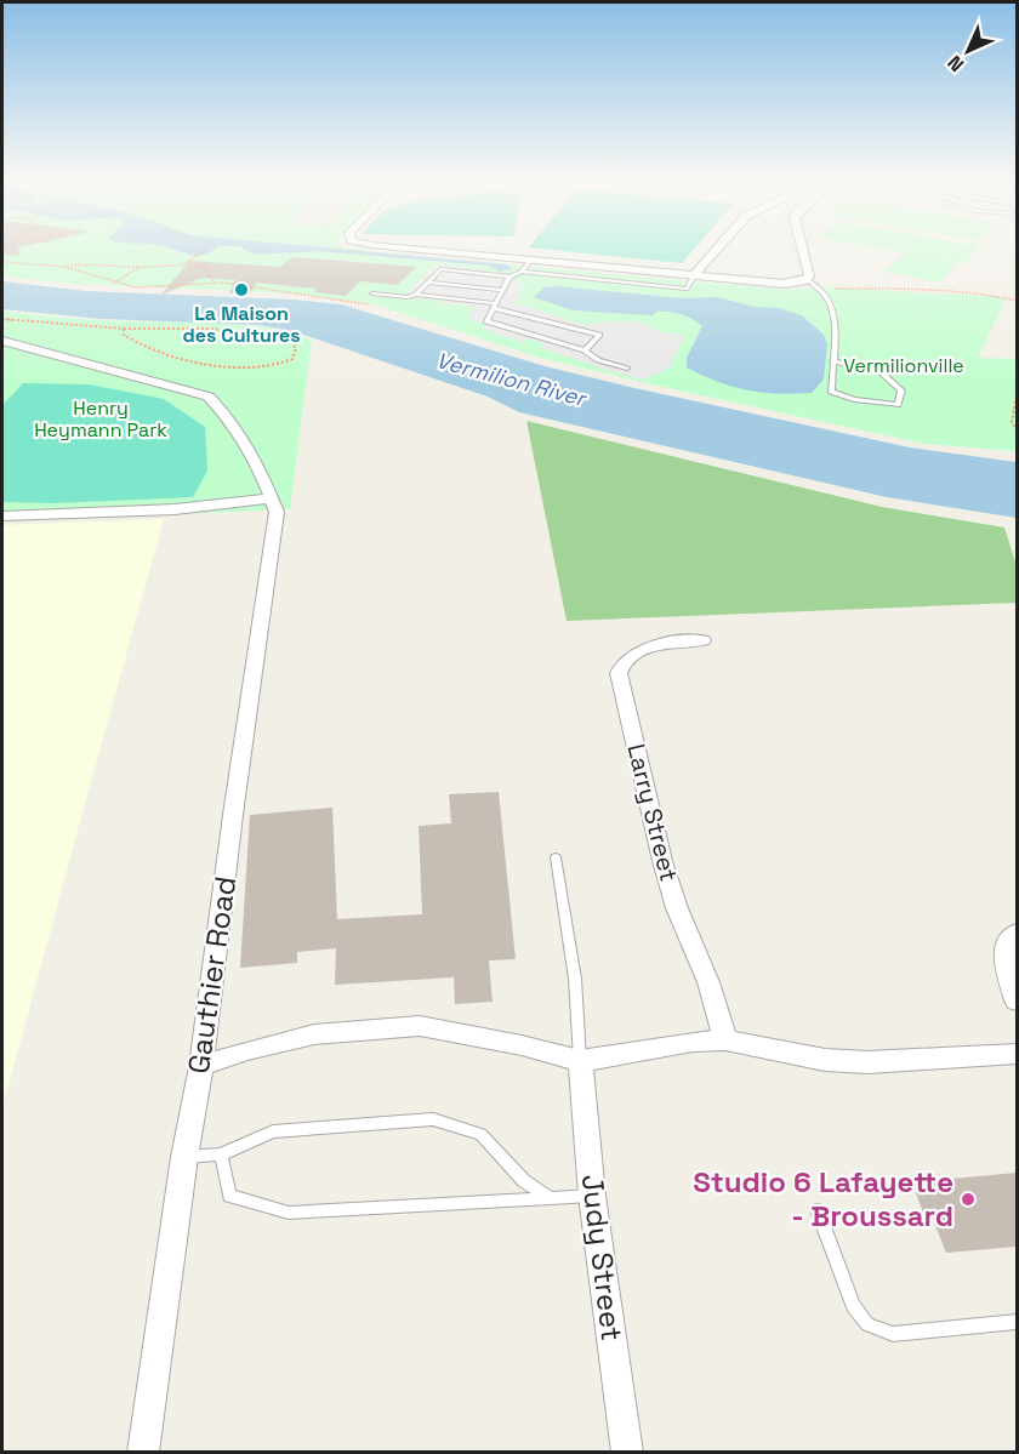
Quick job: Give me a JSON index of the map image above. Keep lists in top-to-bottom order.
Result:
{
  "streets": {
    "street": ["Larry Street", "Gauthier Road", "Judy Street"]
  },
  "water": ["Vermilion River"],
  "parks": ["Vermilionville", "Henry Heymann Park"],
  "places": ["La Maison des Cultures", "Studio 6 Lafayette - Broussard"],
  "north": "bottom left"
}
